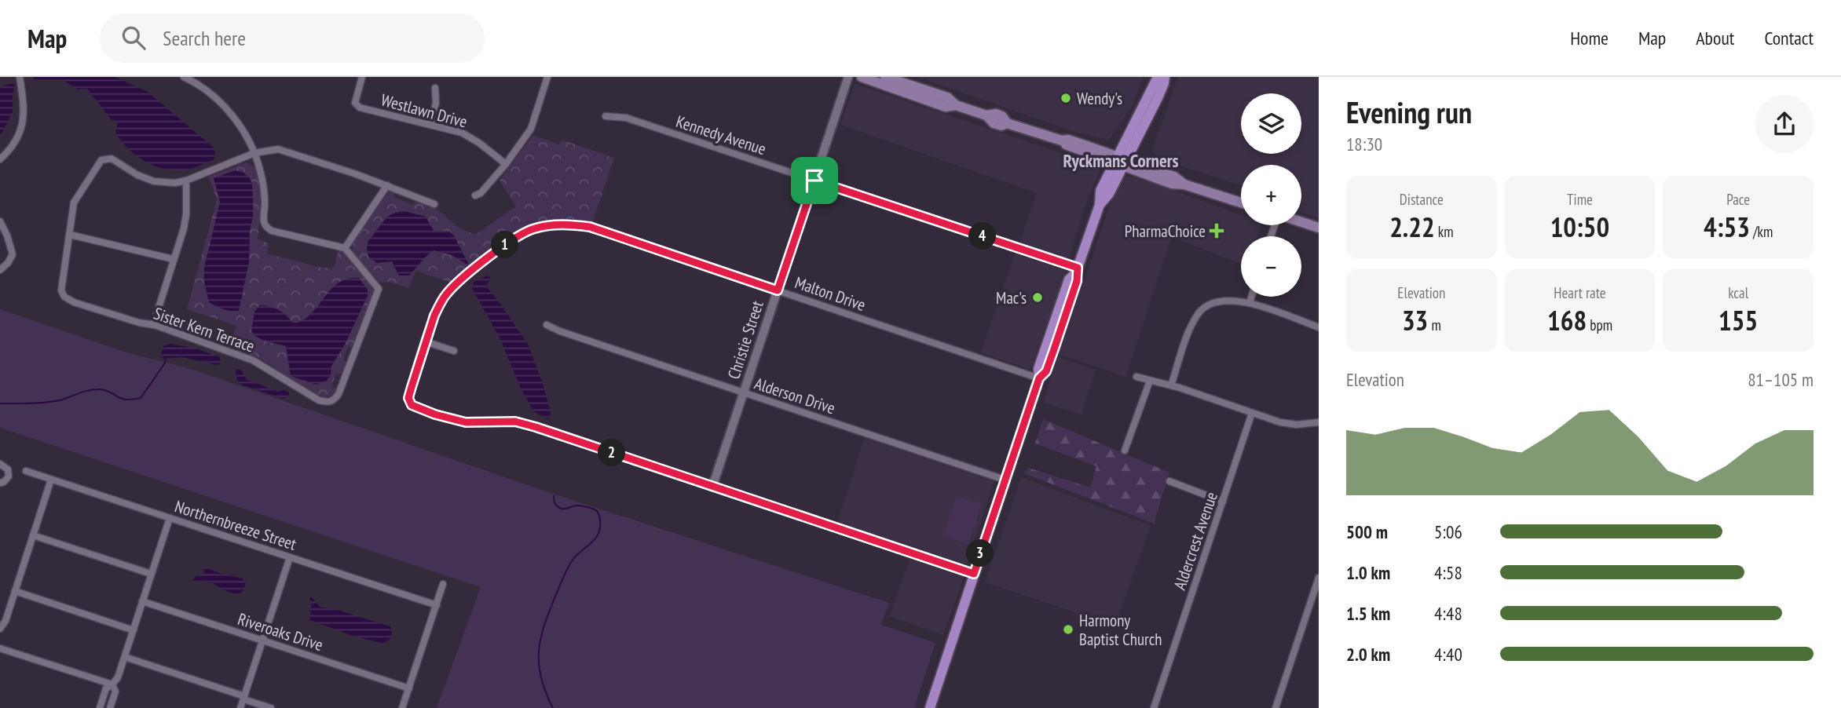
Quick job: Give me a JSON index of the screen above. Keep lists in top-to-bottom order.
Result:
{
  "streets": {
    "street": [
      "Westlawn Drive",
      "Kennedy Avenue",
      "Malton Drive",
      "Sister Kern Terrace",
      "Christie Street",
      "Alderson Drive",
      "Northernbreeze Street",
      "Aldercrest Avenue",
      "Riveroaks Drive"
    ]
  },
  "crossings": [
    ["Kennedy Avenue", "Christie Street"],
    ["Malton Drive", "Christie Street"],
    ["Christie Street", "Alderson Drive"]
  ],
  "districts": ["Ryckmans Corners"],
  "places": {
    "other": ["Wendy's", "Mac's", "Harmony Baptist Church"],
    "health": ["PharmaChoice"]
  },
  "page": {
    "header": "Map",
    "search": "Search here",
    "nav": [
      "Home",
      "Map",
      "About",
      "Contact"
    ],
    "heading": ["Evening run", "18:30"],
    "map_buttons": ["+", "−"],
    "stats": [
      ["Distance", "2.22 km"],
      ["Time", "10:50"],
      ["Pace", "4:53 /km"],
      ["Elevation", "33 m"],
      ["Heart rate", "168 bpm"],
      ["kcal", "155"]
    ],
    "pins": [
      "4",
      "1",
      "2",
      "3"
    ],
    "chart": ["Elevation", "81–105 m"],
    "list": [
      {
        "name": "500 m",
        "note": "5:06"
      },
      {
        "name": "1.0 km",
        "note": "4:58"
      },
      {
        "name": "1.5 km",
        "note": "4:48"
      },
      {
        "name": "2.0 km",
        "note": "4:40"
      }
    ]
  }
}
